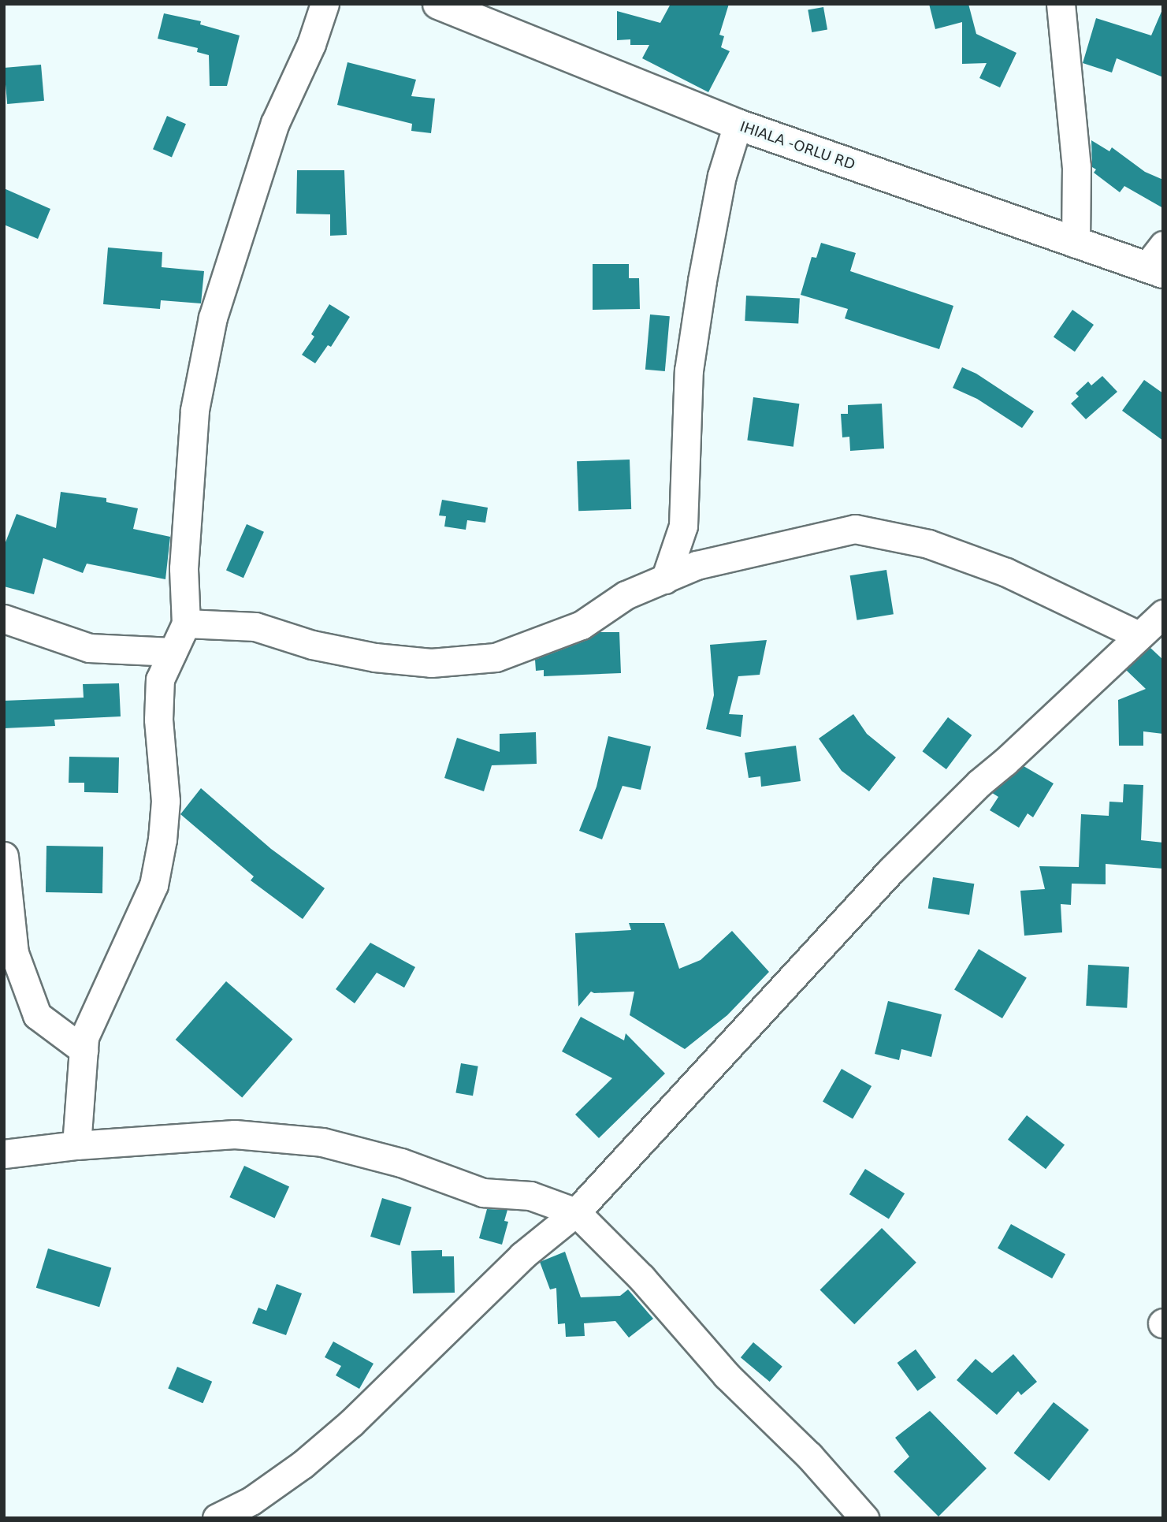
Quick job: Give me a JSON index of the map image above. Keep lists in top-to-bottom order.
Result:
{
  "streets": {
    "main road": ["IHIALA -ORLU RD"]
  }
}
